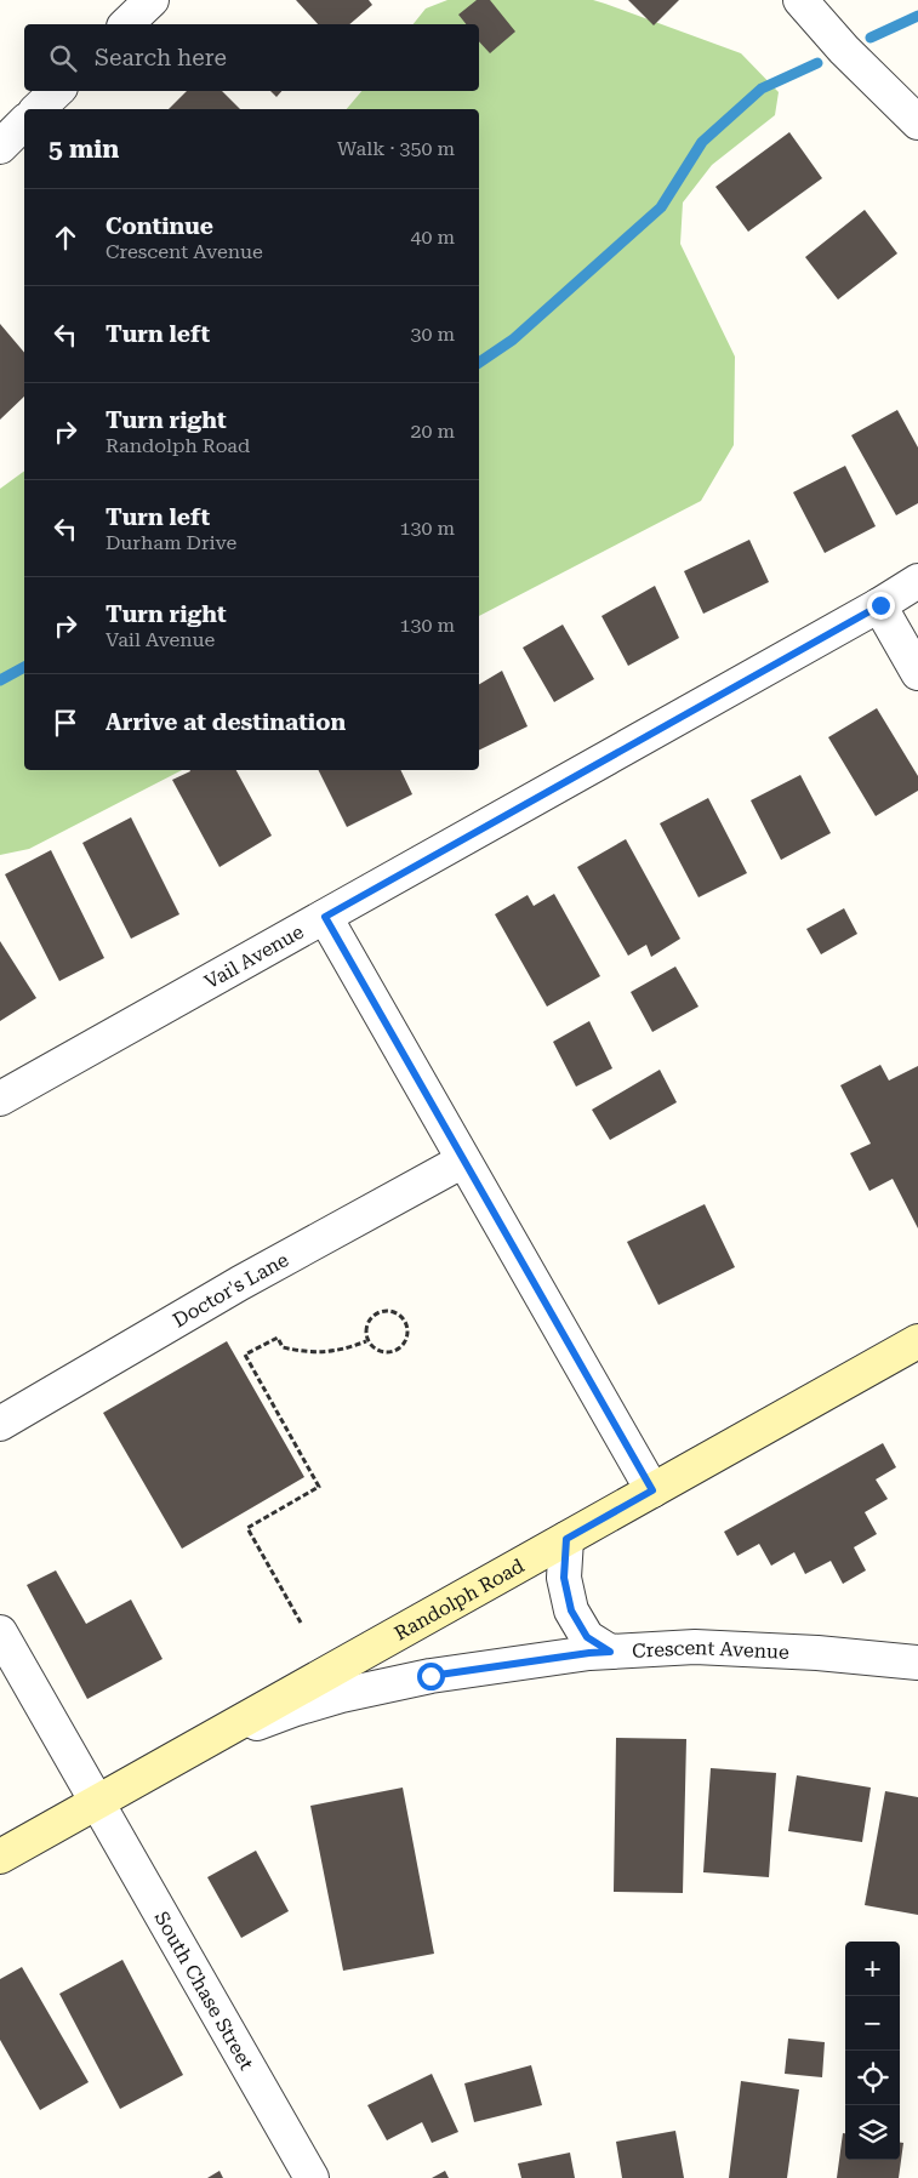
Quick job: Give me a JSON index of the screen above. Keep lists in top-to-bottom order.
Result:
{
  "streets": {
    "main road": ["Randolph Road"],
    "street": [
      "Vail Avenue",
      "Doctor's Lane",
      "Crescent Avenue",
      "South Chase Street"
    ]
  },
  "crossings": [
    ["Randolph Road", "Crescent Avenue"],
    ["Randolph Road", "South Chase Street"]
  ],
  "page": {
    "search": "Search here",
    "heading": ["5 min", "Walk · 350 m"],
    "list": [
      ["Continue", "Crescent Avenue", "40 m"],
      ["Turn left", "30 m"],
      ["Turn right", "Randolph Road", "20 m"],
      ["Turn left", "Durham Drive", "130 m"],
      ["Turn right", "Vail Avenue", "130 m"],
      "Arrive at destination"
    ],
    "map_buttons": ["+", "−"]
  }
}
